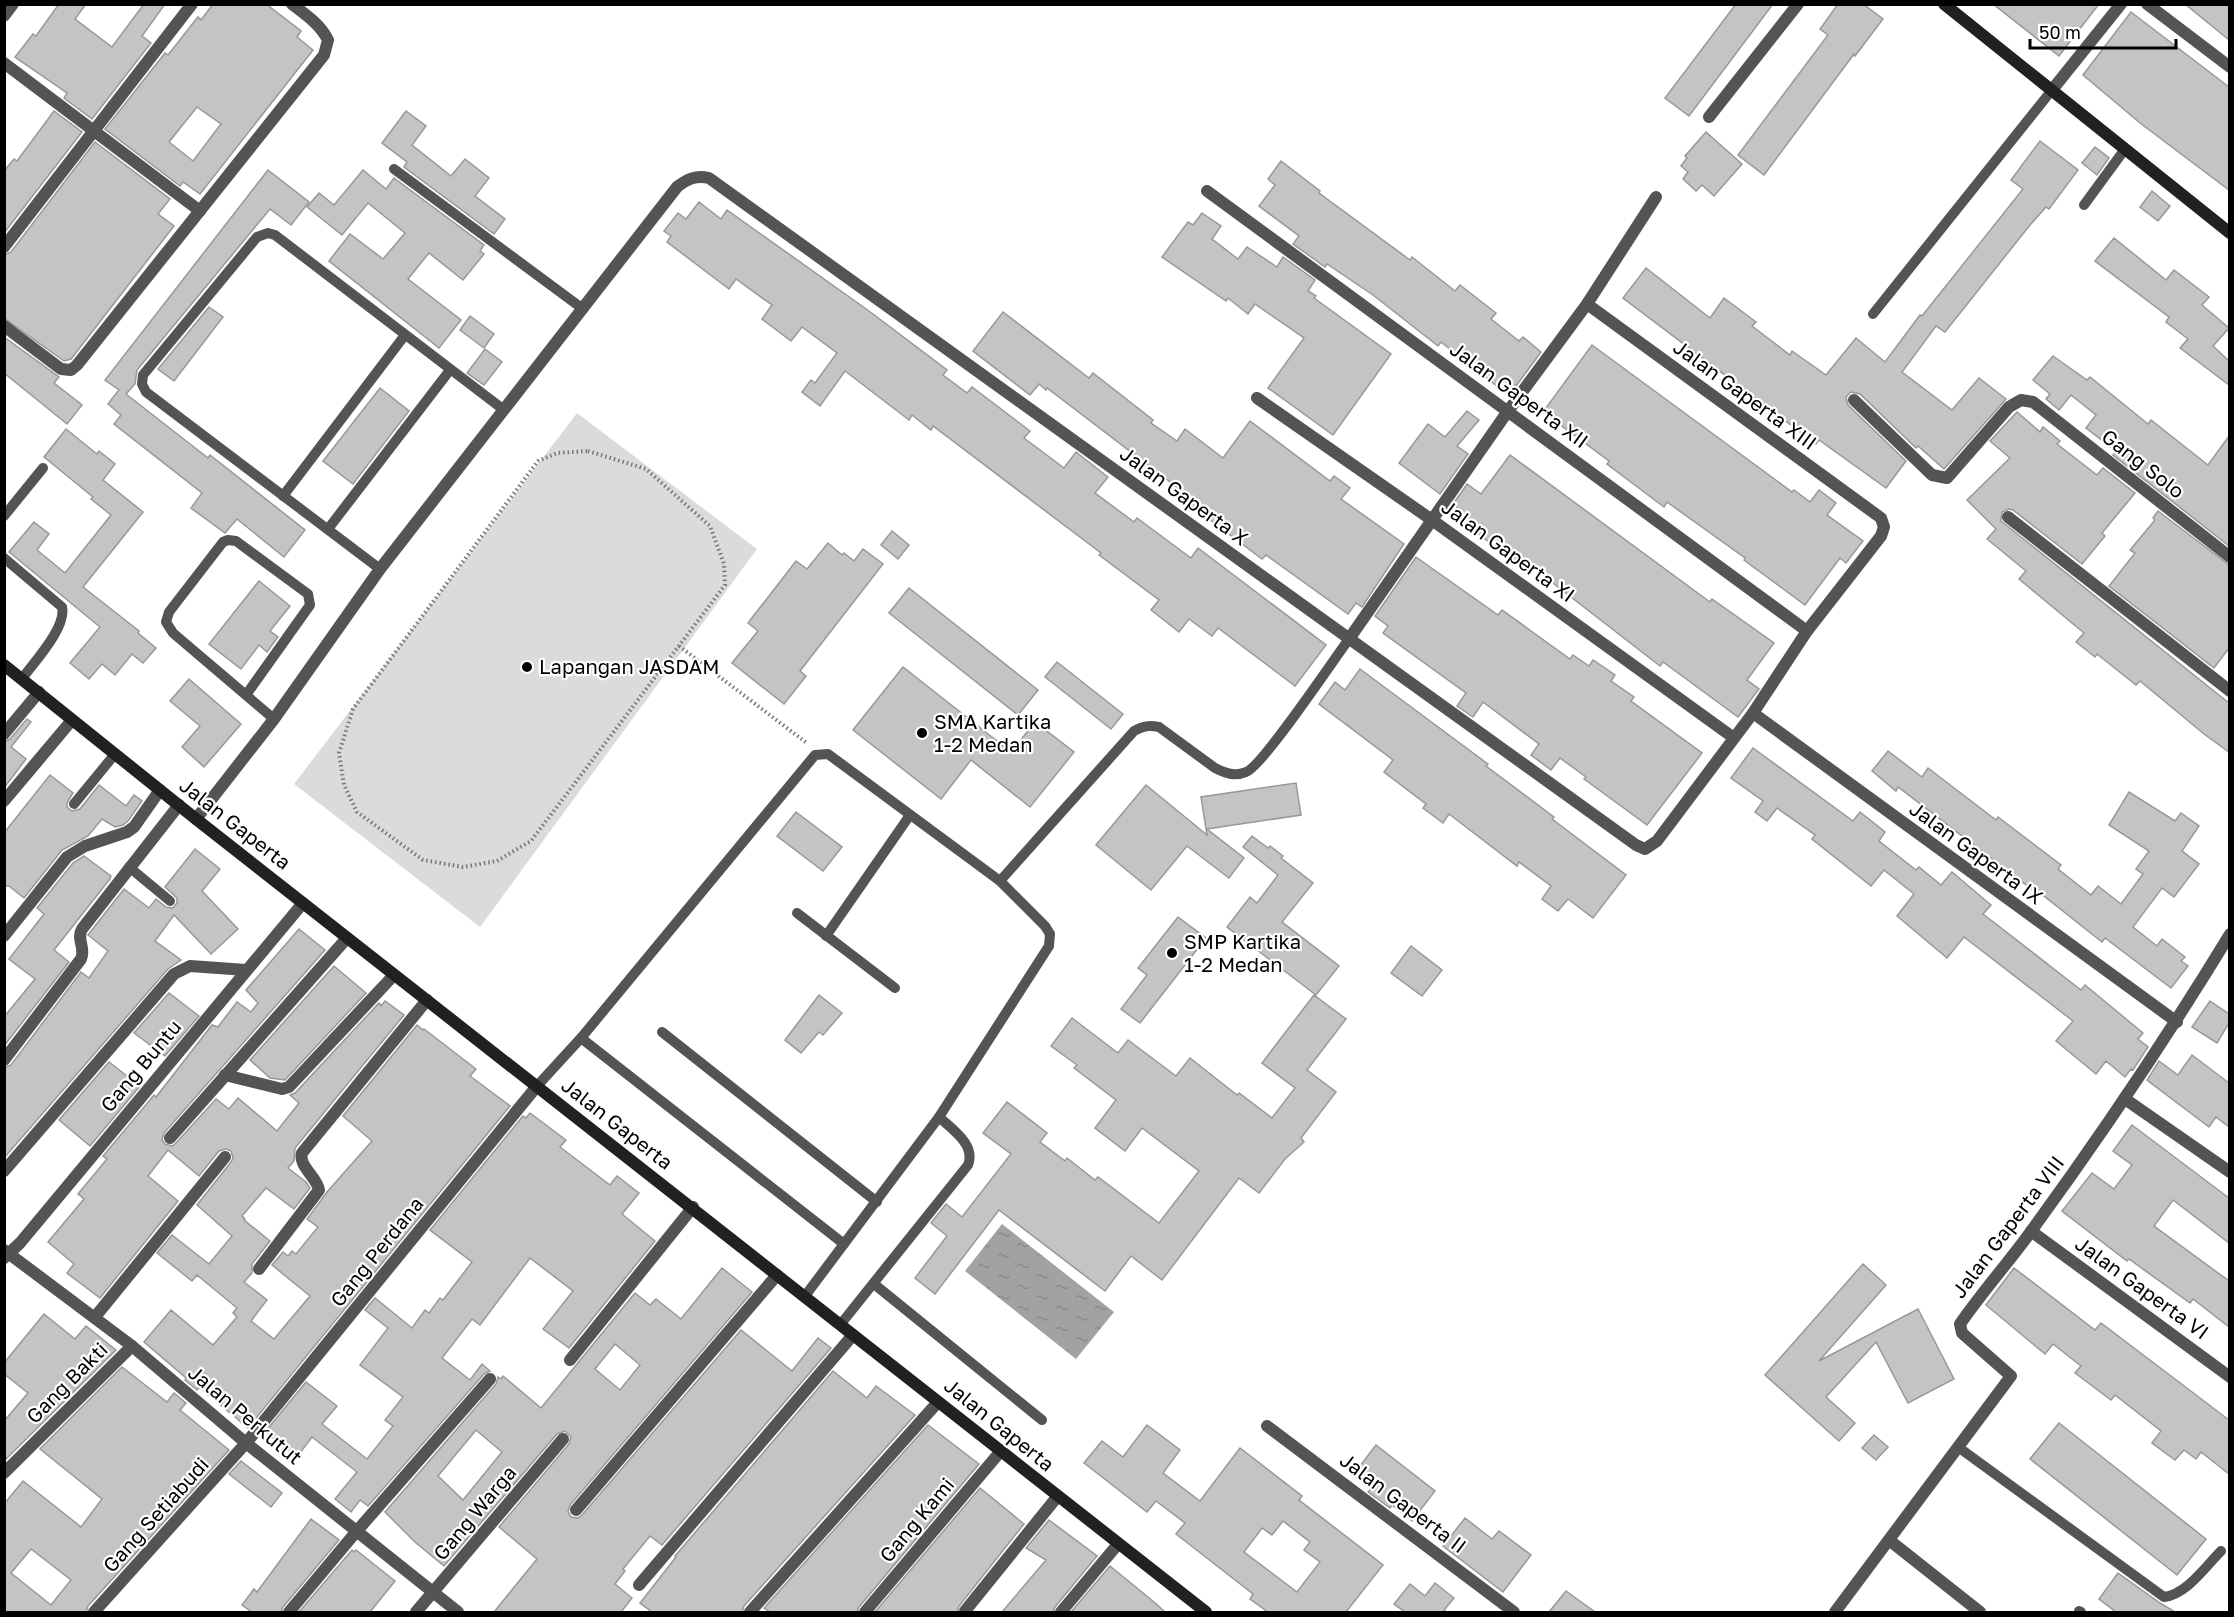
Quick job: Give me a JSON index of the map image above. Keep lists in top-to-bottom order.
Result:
{
  "streets": {
    "street": [
      "Jalan Gaperta XII",
      "Jalan Gaperta XIII",
      "Gang Solo",
      "Jalan Gaperta X",
      "Jalan Gaperta XI",
      "Jalan Gaperta",
      "Jalan Gaperta IX",
      "Gang Buntu",
      "Jalan Gaperta VIII",
      "Gang Perdana",
      "Jalan Gaperta VI",
      "Gang Bakti",
      "Jalan Perkutut",
      "Jalan Gaperta II",
      "Gang Warga",
      "Gang Setiabudi",
      "Gang Kami"
    ]
  },
  "crossings": [
    ["Jalan Gaperta XII", "Jalan Gaperta XIII"],
    ["Jalan Gaperta X", "Jalan Gaperta XI"],
    ["Jalan Gaperta", "Gang Buntu"],
    ["Jalan Gaperta", "Gang Perdana"],
    ["Jalan Gaperta", "Gang Kami"],
    ["Jalan Gaperta IX", "Jalan Gaperta VIII"],
    ["Gang Buntu", "Jalan Perkutut"],
    ["Jalan Gaperta VIII", "Jalan Gaperta VI"],
    ["Gang Perdana", "Jalan Perkutut"],
    ["Gang Perdana", "Gang Setiabudi"],
    ["Gang Bakti", "Jalan Perkutut"],
    ["Jalan Perkutut", "Gang Warga"],
    ["Jalan Perkutut", "Gang Setiabudi"]
  ],
  "places": ["Lapangan JASDAM", "SMA Kartika 1-2 Medan", "SMP Kartika 1-2 Medan"],
  "scale_bar": "50 m"
}
